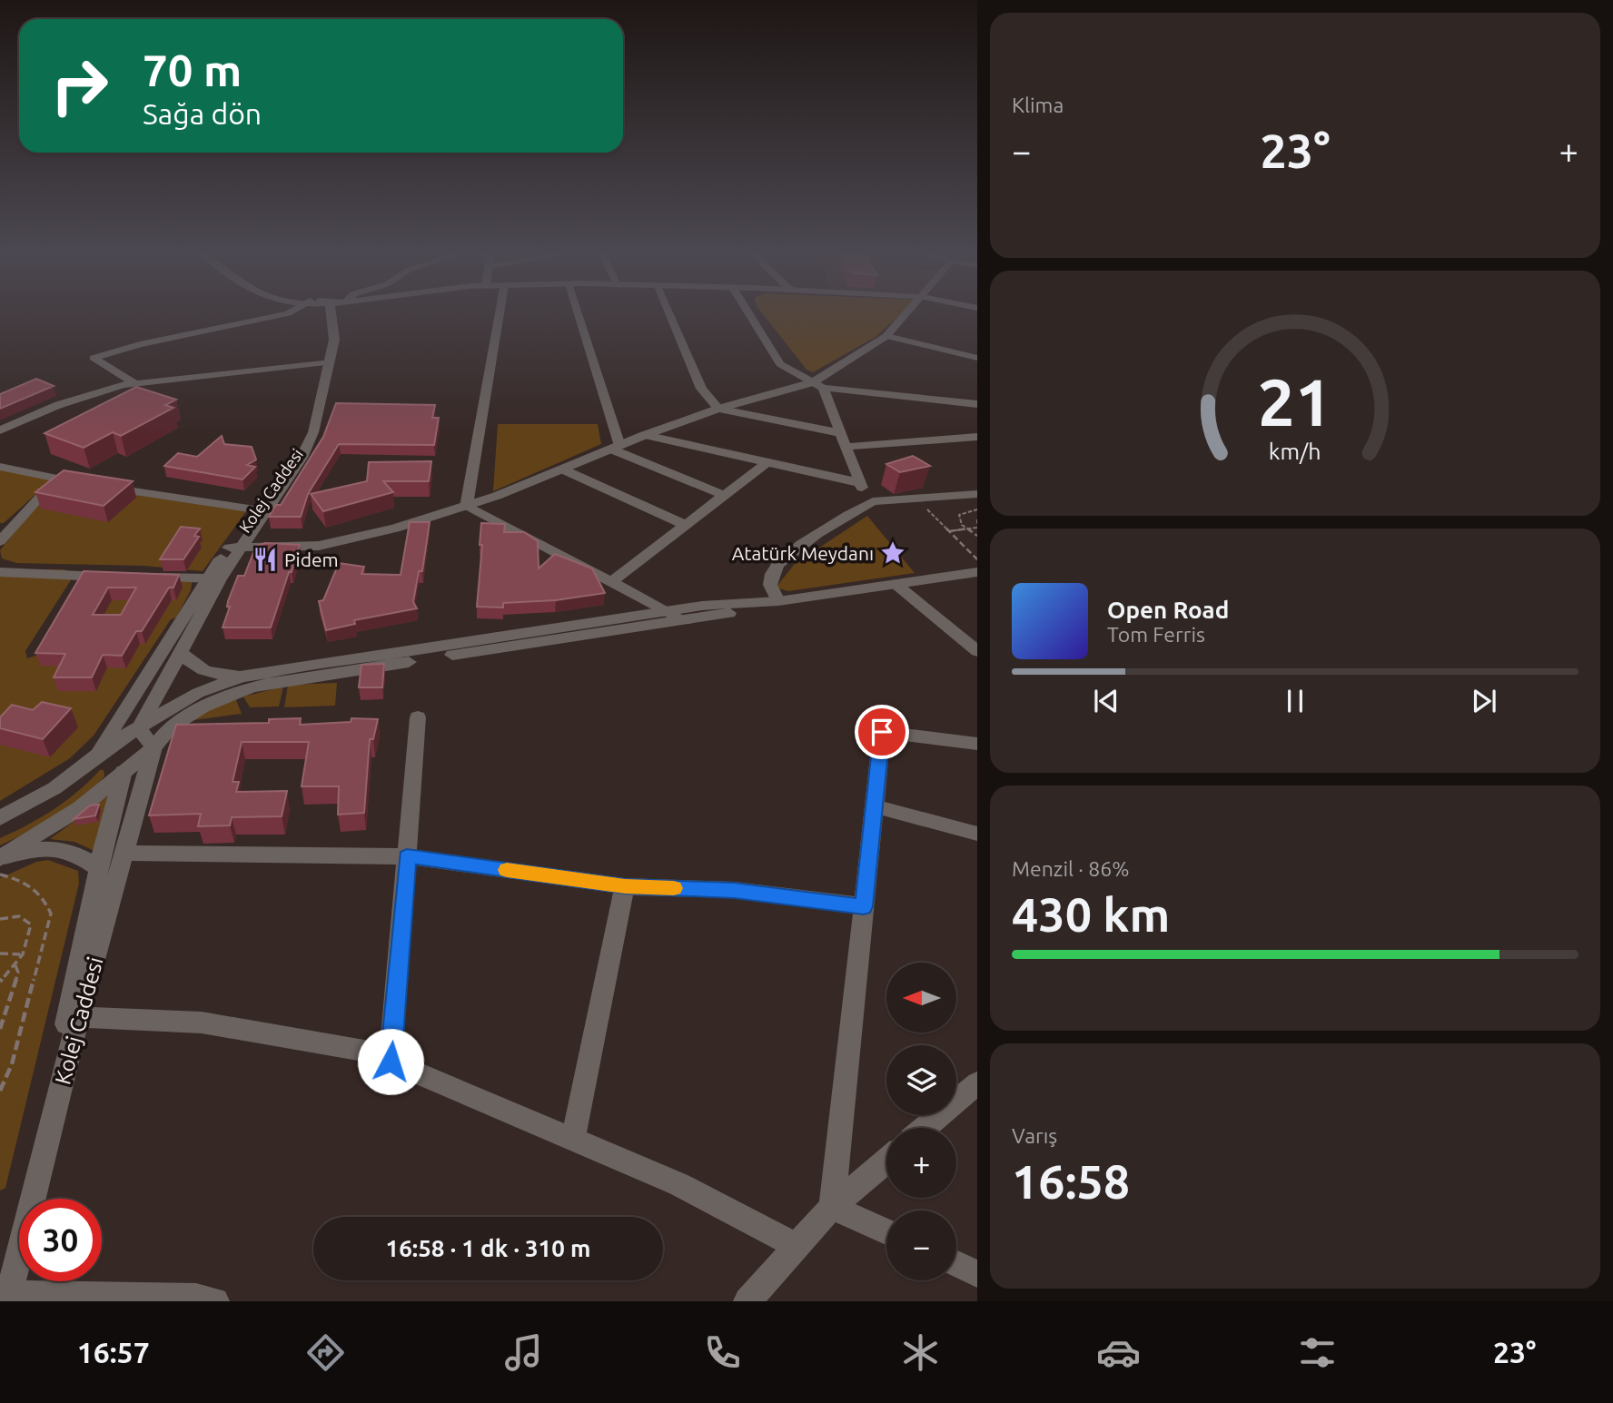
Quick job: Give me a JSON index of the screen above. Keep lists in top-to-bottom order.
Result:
{
  "streets": {
    "street": ["Kolej Caddesi"]
  },
  "places": {
    "place": ["Atatürk Meydanı"],
    "restaurant": ["Pidem"]
  },
  "north": "left",
  "page": {
    "tile": [
      "Klima",
      ["Menzil · 86%", "430 km"],
      ["Varış", "16:58"]
    ],
    "turn": ["70 m", "Sağa dön"],
    "heat": ["−", "23°", "+"],
    "song": ["Open Road", "Tom Ferris"],
    "map_buttons": ["+", "−"],
    "limit": "30",
    "trip": "16:58 · 1 dk · 310 m",
    "tabs": ["16:57", "23°"],
    "gauge": ["21", "km/h"]
  }
}
